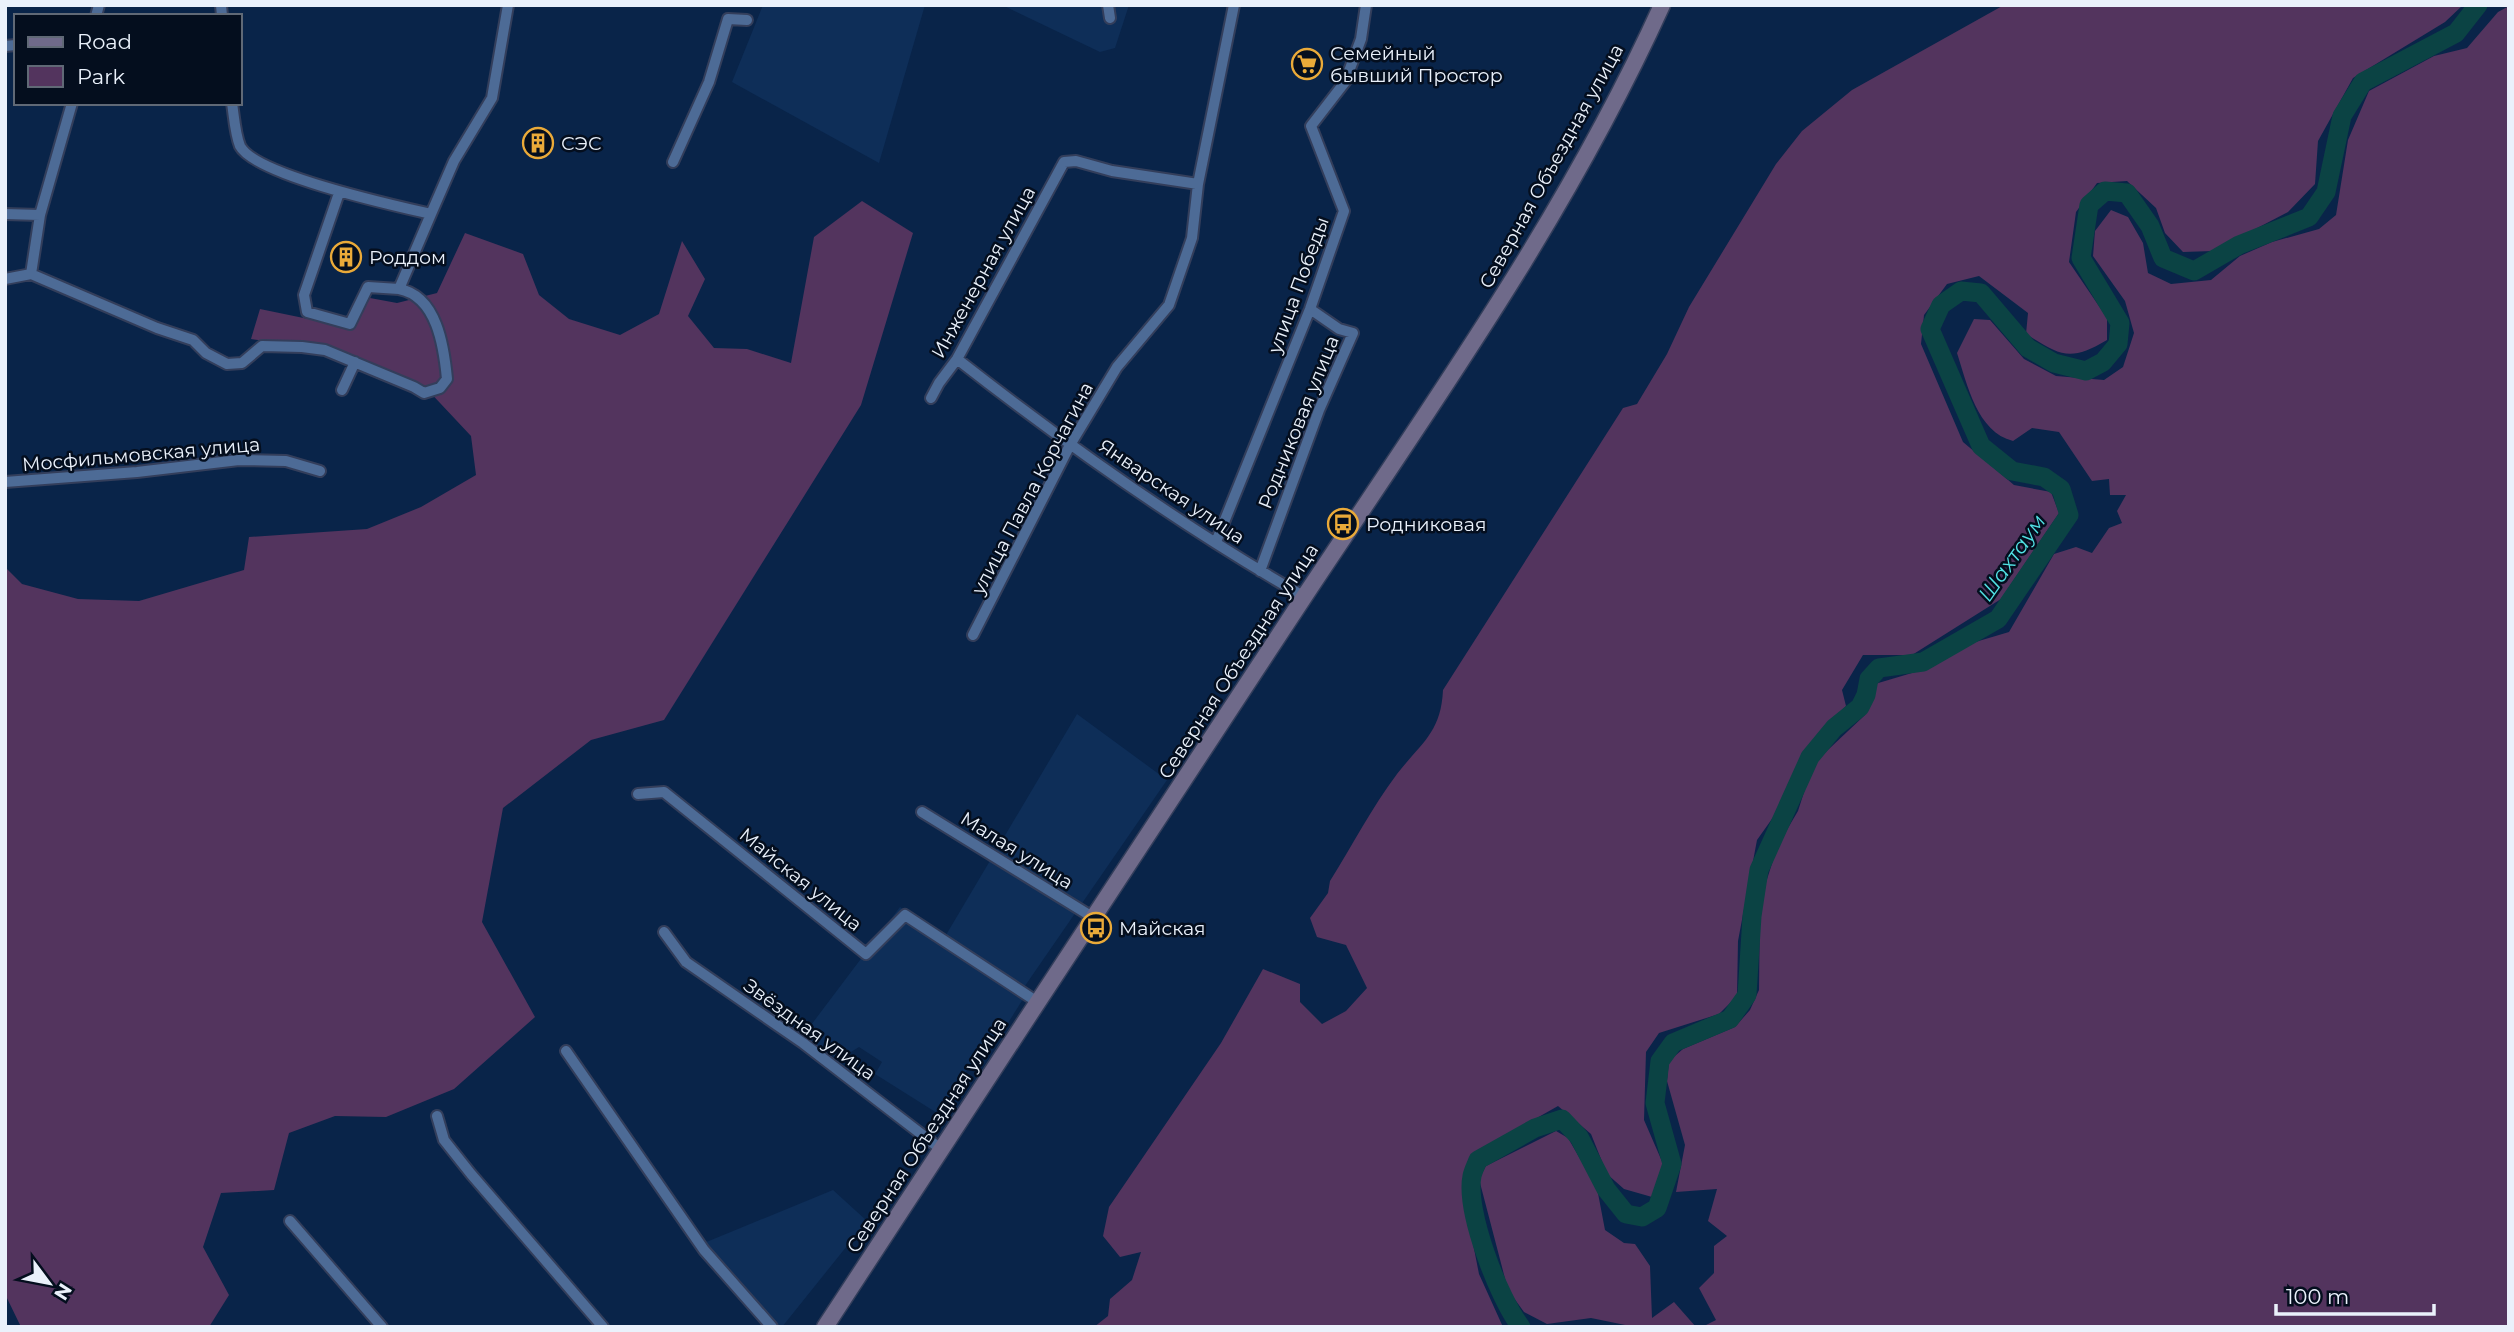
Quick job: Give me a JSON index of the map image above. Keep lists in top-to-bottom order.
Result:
{
  "streets": {
    "street": [
      "Северная Объездная улица",
      "Инженерная улица",
      "улица Победы",
      "Родниковая улица",
      "Мосфильмовская улица",
      "улица Павла Корчагина",
      "Январская улица",
      "Малая улица",
      "Майская улица",
      "Звёздная улица"
    ]
  },
  "crossings": [
    ["Северная Объездная улица", "Январская улица"],
    ["Северная Объездная улица", "Малая улица"],
    ["Северная Объездная улица", "Майская улица"],
    ["Северная Объездная улица", "Звёздная улица"],
    ["Инженерная улица", "улица Павла Корчагина"],
    ["Инженерная улица", "Январская улица"],
    ["улица Победы", "Родниковая улица"],
    ["улица Победы", "Январская улица"],
    ["Родниковая улица", "Январская улица"],
    ["улица Павла Корчагина", "Январская улица"]
  ],
  "water": ["Шахтаум"],
  "places": {
    "supermarket": ["Семейный бывший Простор"],
    "building": ["СЭС", "Роддом"],
    "bus stop": ["Родниковая", "Майская"]
  },
  "legend": ["Road", "Park"],
  "scale_bar": "100 m",
  "north": "bottom right"
}
